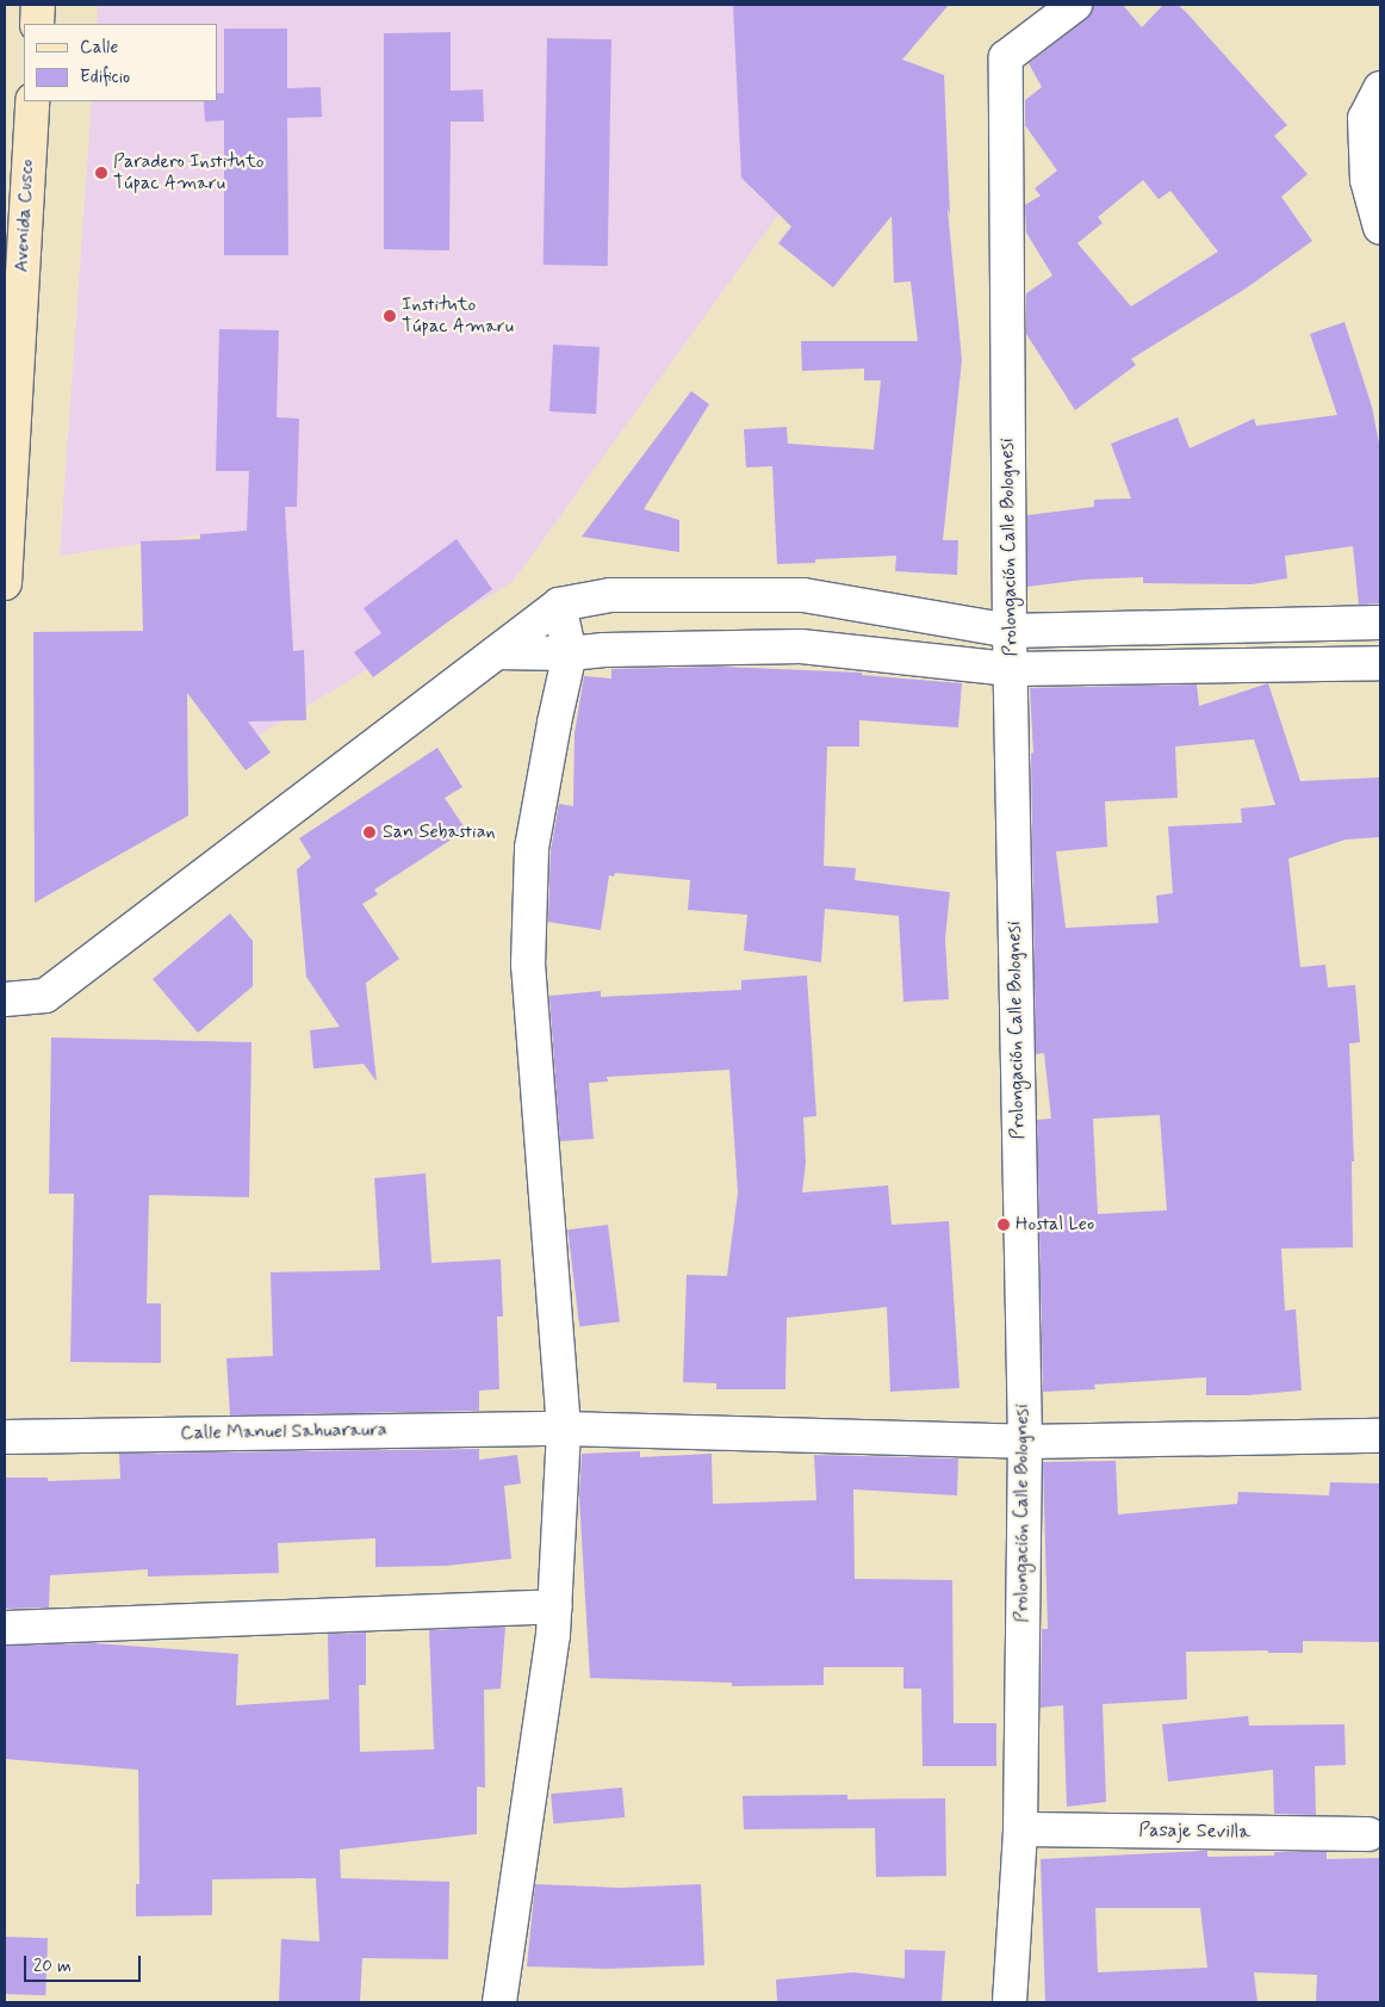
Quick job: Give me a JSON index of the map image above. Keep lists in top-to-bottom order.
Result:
{
  "streets": {
    "street": [
      "Avenida Cusco",
      "Prolongación Calle Bolognesi",
      "Calle Manuel Sahuaraura",
      "Pasaje Sevilla"
    ]
  },
  "crossings": [
    ["Prolongación Calle Bolognesi", "Calle Manuel Sahuaraura"],
    ["Prolongación Calle Bolognesi", "Pasaje Sevilla"]
  ],
  "places": [
    "Paradero Instituto Túpac Amaru",
    "Instituto Túpac Amaru",
    "San Sebastian",
    "Hostal Leo"
  ],
  "legend": ["Calle", "Edificio"],
  "scale_bar": "20 m"
}
